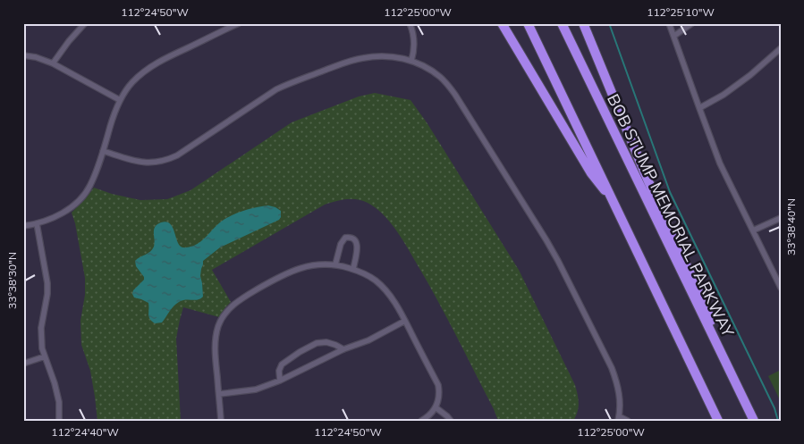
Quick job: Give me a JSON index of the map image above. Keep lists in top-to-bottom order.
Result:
{
  "streets": {
    "highway": ["BOB STUMP MEMORIAL PARKWAY"]
  },
  "coordinates": [
    "112°24'50\"W",
    "112°25'00\"W",
    "112°25'10\"W",
    "33°38'40\"N",
    "33°38'30\"N",
    "112°24'40\"W"
  ]
}
